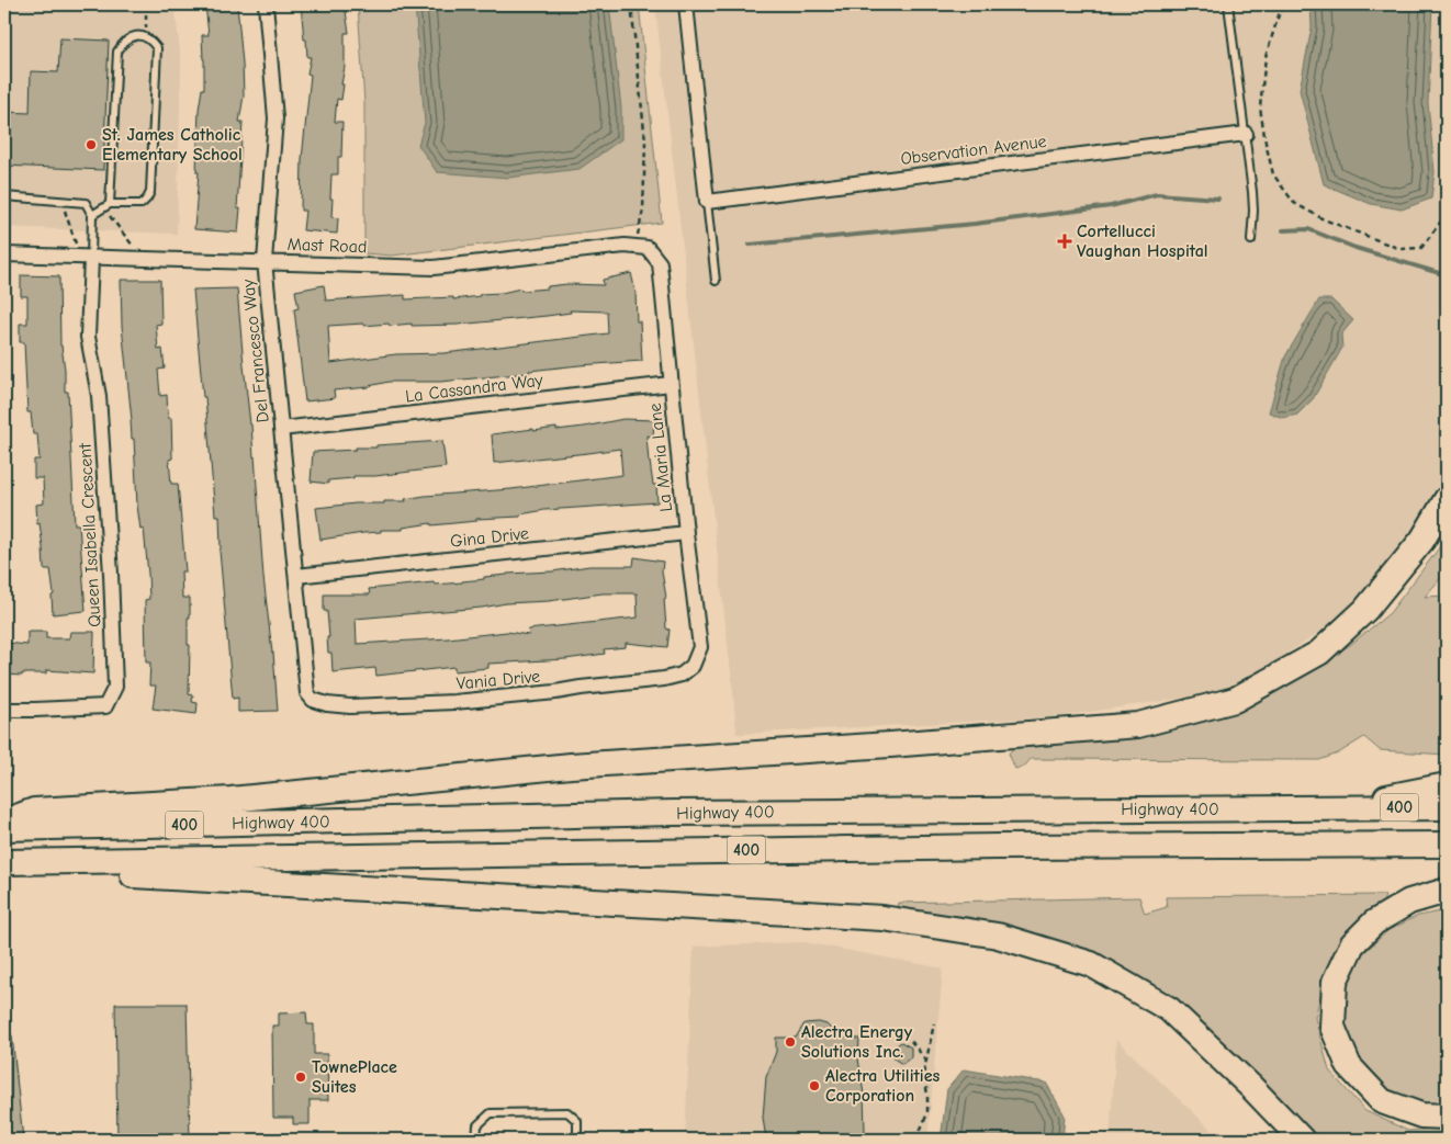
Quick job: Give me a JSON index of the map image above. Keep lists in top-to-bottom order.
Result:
{
  "streets": {
    "highway": ["400", "Highway 400"],
    "street": [
      "Observation Avenue",
      "Mast Road",
      "Del Francesco Way",
      "La Cassandra Way",
      "La Maria Lane",
      "Queen Isabella Crescent",
      "Gina Drive",
      "Vania Drive"
    ]
  },
  "crossings": [
    ["Mast Road", "Del Francesco Way"],
    ["Mast Road", "La Maria Lane"],
    ["Mast Road", "Queen Isabella Crescent"],
    ["Del Francesco Way", "La Cassandra Way"],
    ["Del Francesco Way", "Gina Drive"],
    ["Del Francesco Way", "Vania Drive"],
    ["La Cassandra Way", "La Maria Lane"],
    ["La Maria Lane", "Gina Drive"],
    ["La Maria Lane", "Vania Drive"]
  ],
  "places": {
    "other": [
      "St. James Catholic Elementary School",
      "Alectra Energy Solutions Inc.",
      "TownePlace Suites",
      "Alectra Utilities Corporation"
    ],
    "health": ["Cortellucci Vaughan Hospital"]
  }
}
